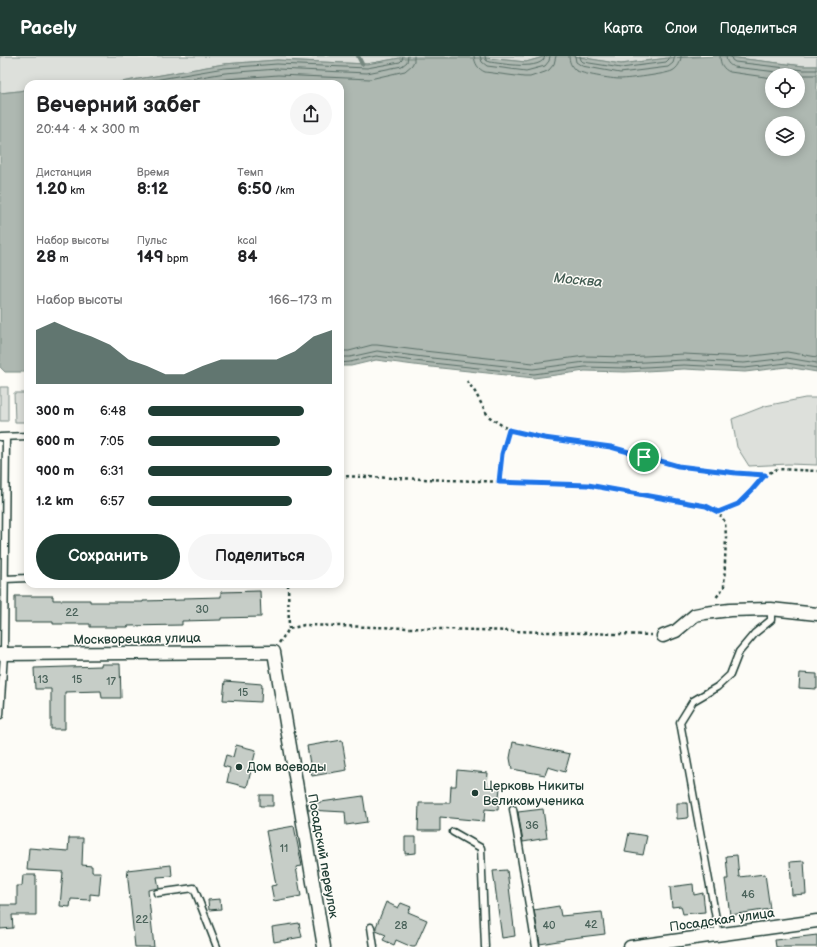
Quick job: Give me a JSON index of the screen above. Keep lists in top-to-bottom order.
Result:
{
  "streets": {
    "street": ["Москворецкая улица", "Посадский переулок", "Посадская улица"]
  },
  "crossings": [
    ["Москворецкая улица", "Посадский переулок"]
  ],
  "water": ["Москва"],
  "places": ["Дом воеводы", "Церковь Никиты Великомученика"],
  "house_numbers": [
    "30",
    "22",
    "13",
    "15",
    "17",
    "15",
    "36",
    "11",
    "46",
    "22",
    "42",
    "28",
    "40"
  ],
  "page": {
    "header": "Pacely",
    "nav": ["Карта", "Слои", "Поделиться"],
    "heading": ["Вечерний забег", "20:44 · 4 × 300 m"],
    "stats": [
      ["Дистанция", "1.20 km"],
      ["Время", "8:12"],
      ["Темп", "6:50 /km"],
      ["Набор высоты", "28 m"],
      ["Пульс", "149 bpm"],
      ["kcal", "84"]
    ],
    "chart": ["Набор высоты", "166–173 m"],
    "list": [
      {
        "name": "300 m",
        "note": "6:48"
      },
      {
        "name": "600 m",
        "note": "7:05"
      },
      {
        "name": "900 m",
        "note": "6:31"
      },
      {
        "name": "1.2 km",
        "note": "6:57"
      }
    ],
    "buttons": ["Сохранить", "Поделиться"]
  }
}
